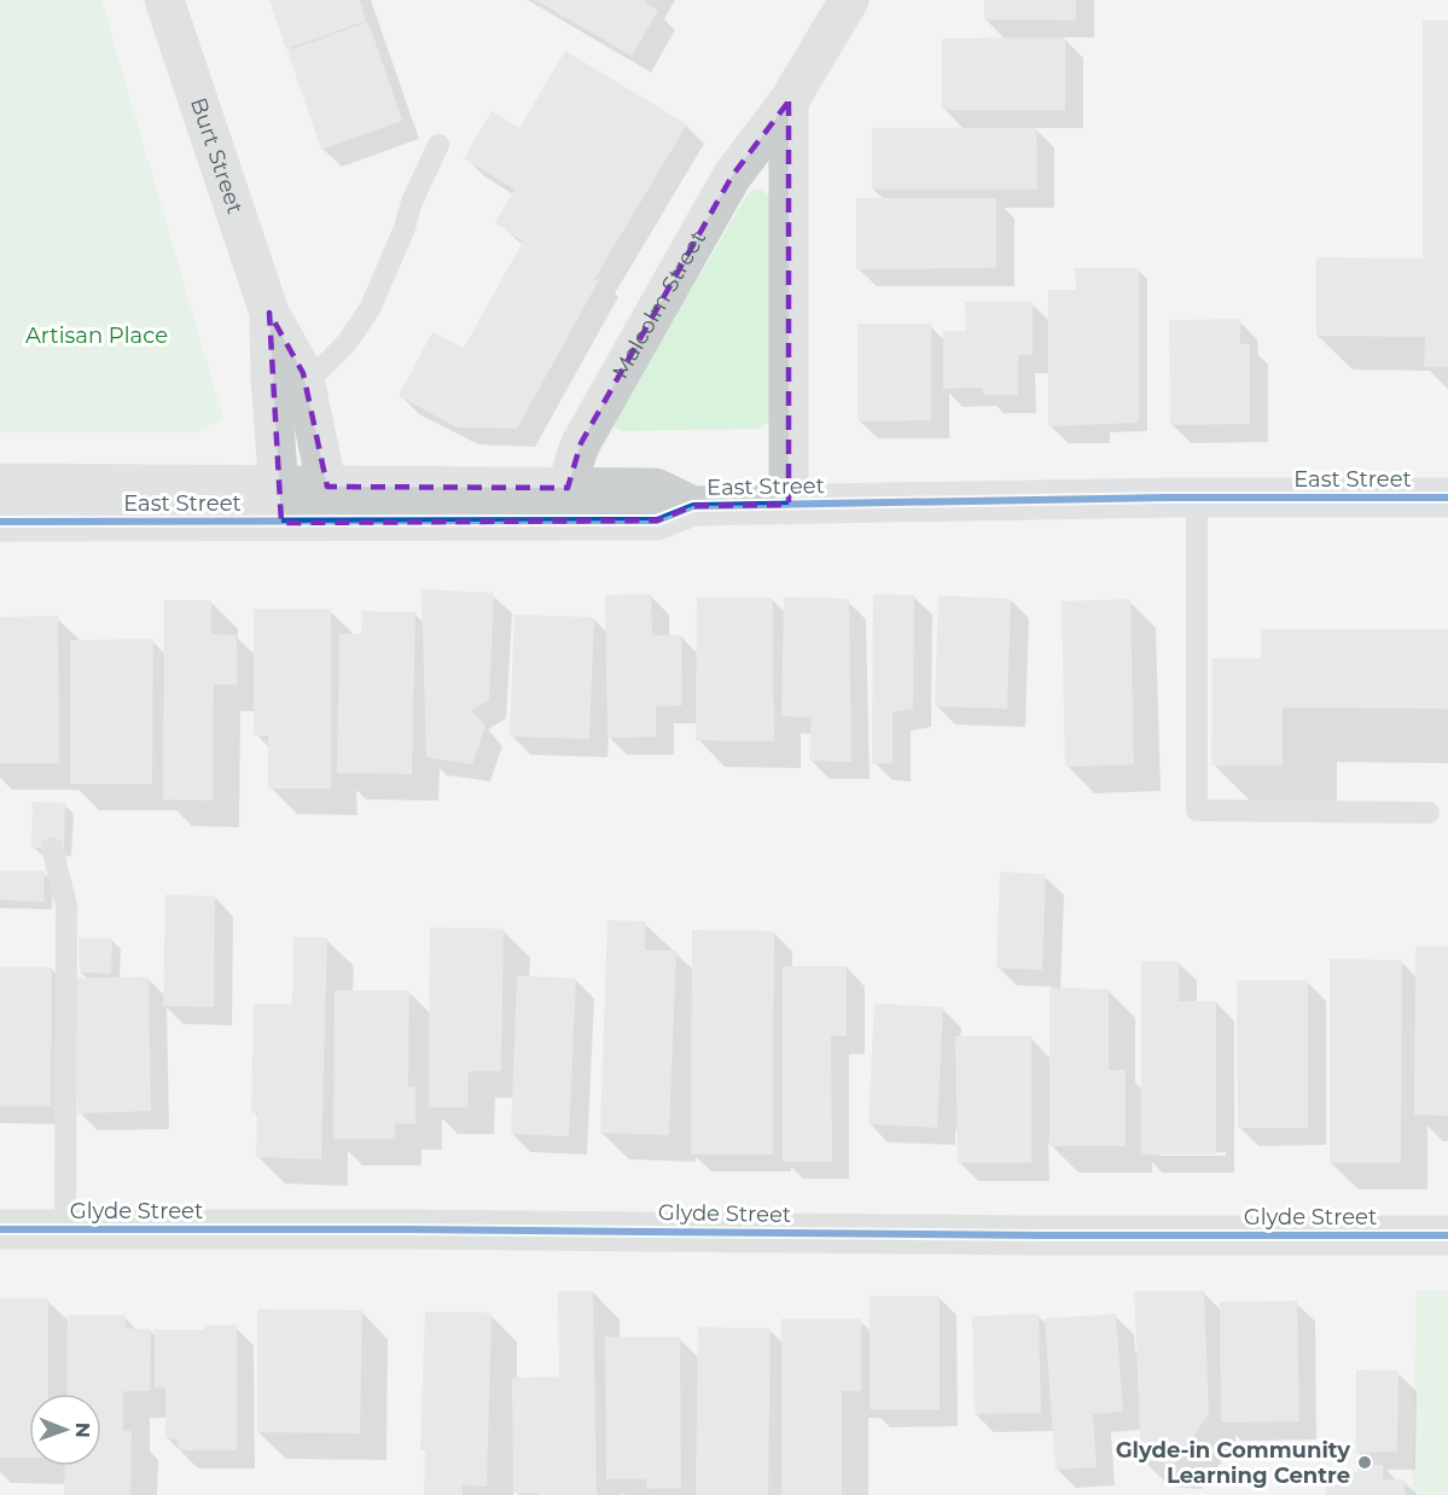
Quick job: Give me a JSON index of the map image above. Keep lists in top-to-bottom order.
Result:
{
  "streets": {
    "street": [
      "Burt Street",
      "Malcolm Street",
      "East Street",
      "Glyde Street"
    ]
  },
  "crossings": [
    ["Burt Street", "East Street"],
    ["Malcolm Street", "East Street"]
  ],
  "parks": ["Artisan Place"],
  "places": ["Glyde-in Community Learning Centre"],
  "north": "right"
}
